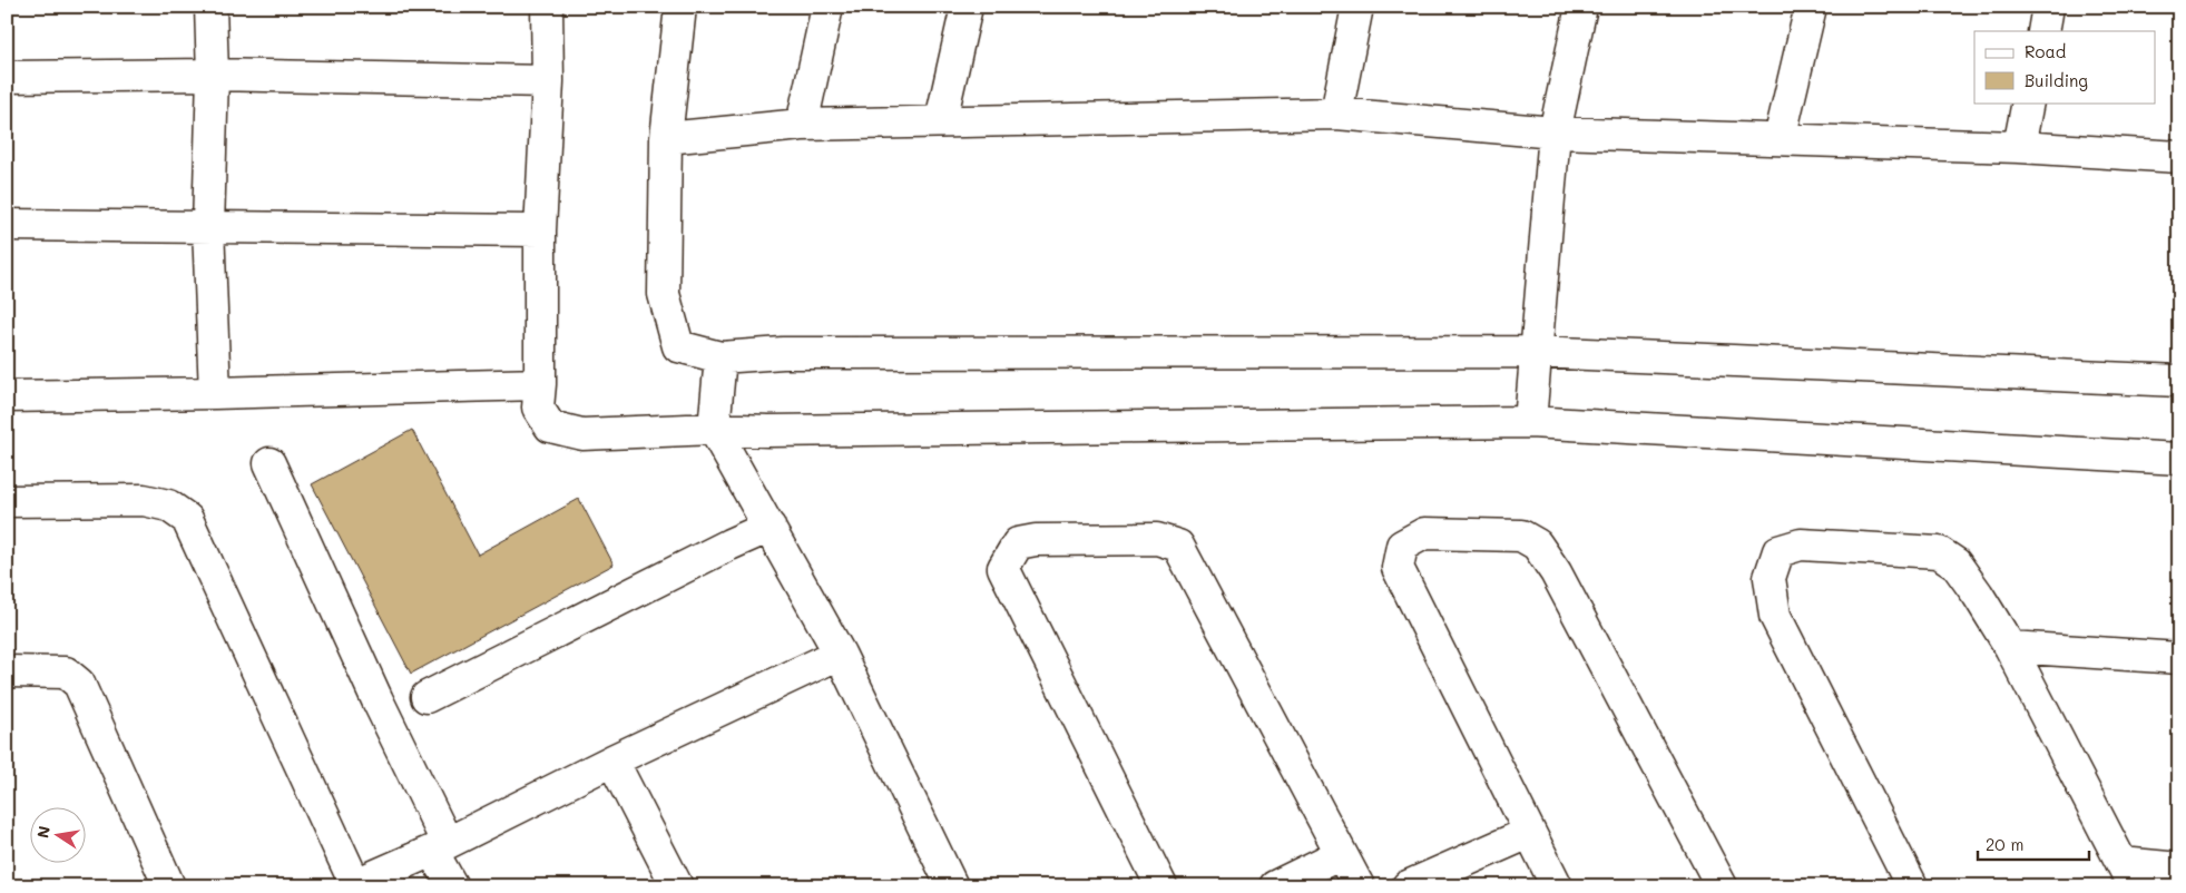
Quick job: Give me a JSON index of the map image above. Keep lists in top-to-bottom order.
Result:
{
  "legend": ["Road", "Building"],
  "scale_bar": "20 m",
  "north": "left"
}
